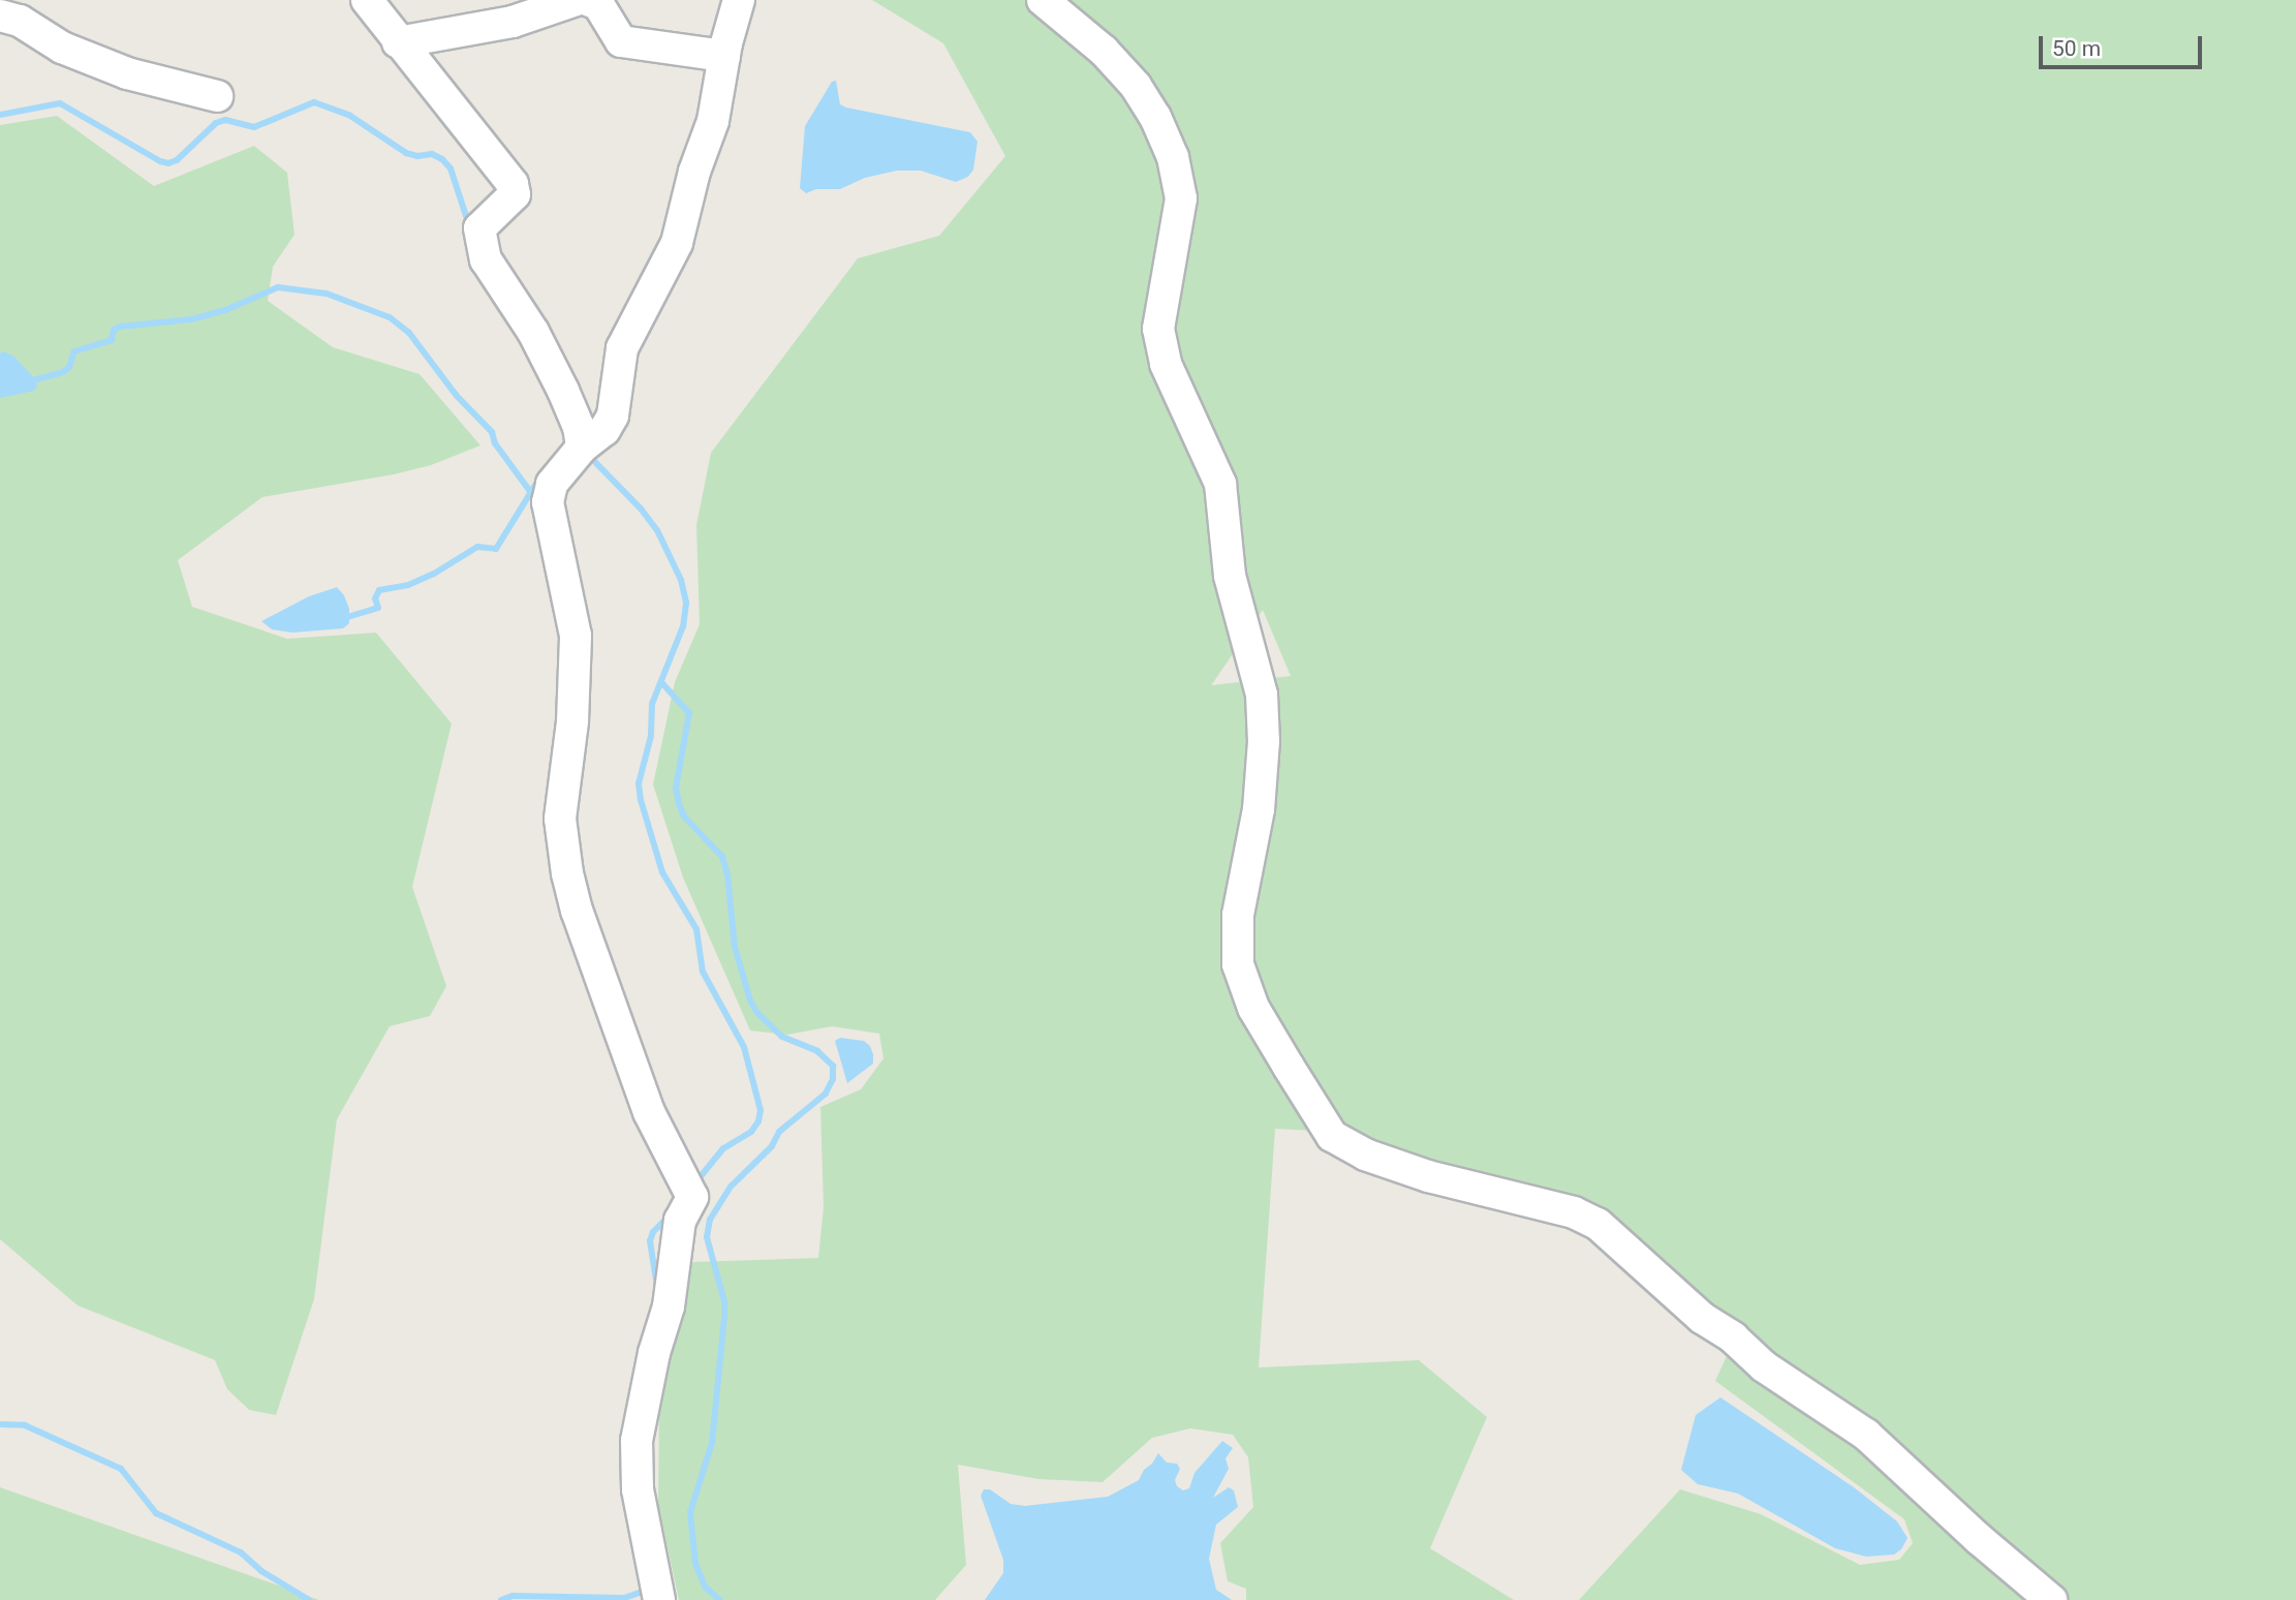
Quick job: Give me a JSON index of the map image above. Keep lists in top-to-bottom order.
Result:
{
  "scale_bar": "50 m"
}
